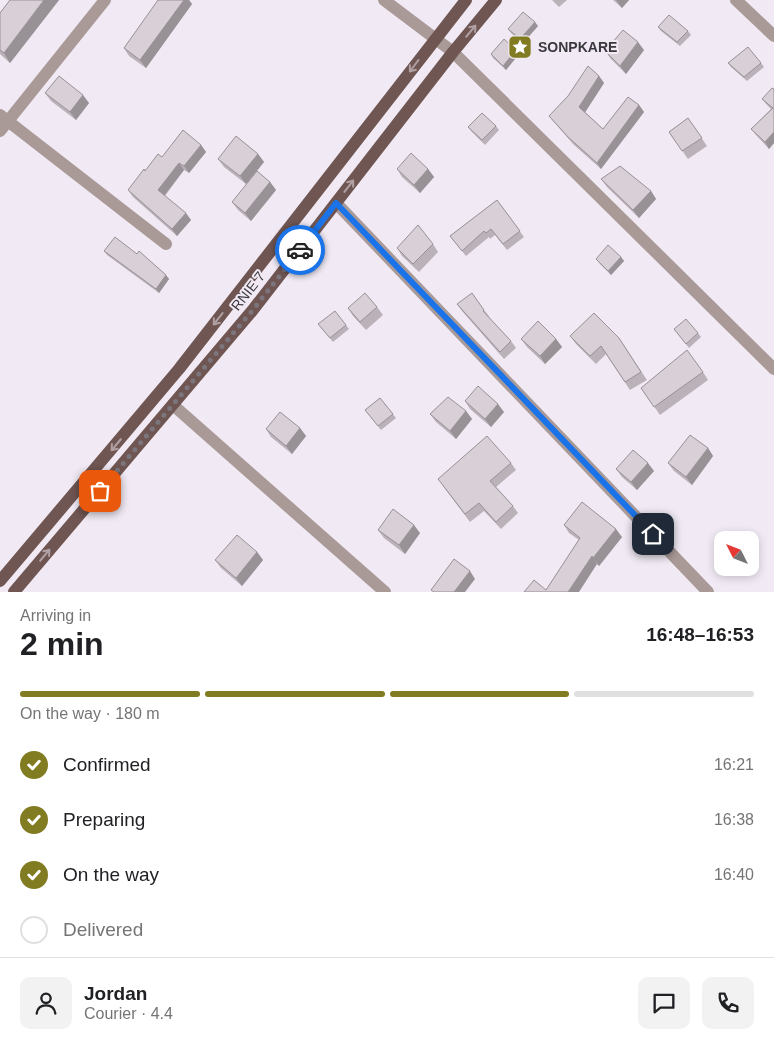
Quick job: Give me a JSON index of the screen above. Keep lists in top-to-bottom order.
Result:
{
  "streets": {
    "main road": ["RNIE 7"]
  },
  "places": {
    "place": ["SONPKARE"]
  },
  "north": "top left",
  "page": {
    "heading": ["2 min", "Arriving in", "16:48–16:53"],
    "panel": ["Jordan", "Courier · 4.4"],
    "bar": "On the way · 180 m",
    "list": [
      ["Confirmed", "16:21"],
      ["Preparing", "16:38"],
      ["On the way", "16:40"],
      "Delivered"
    ]
  }
}
